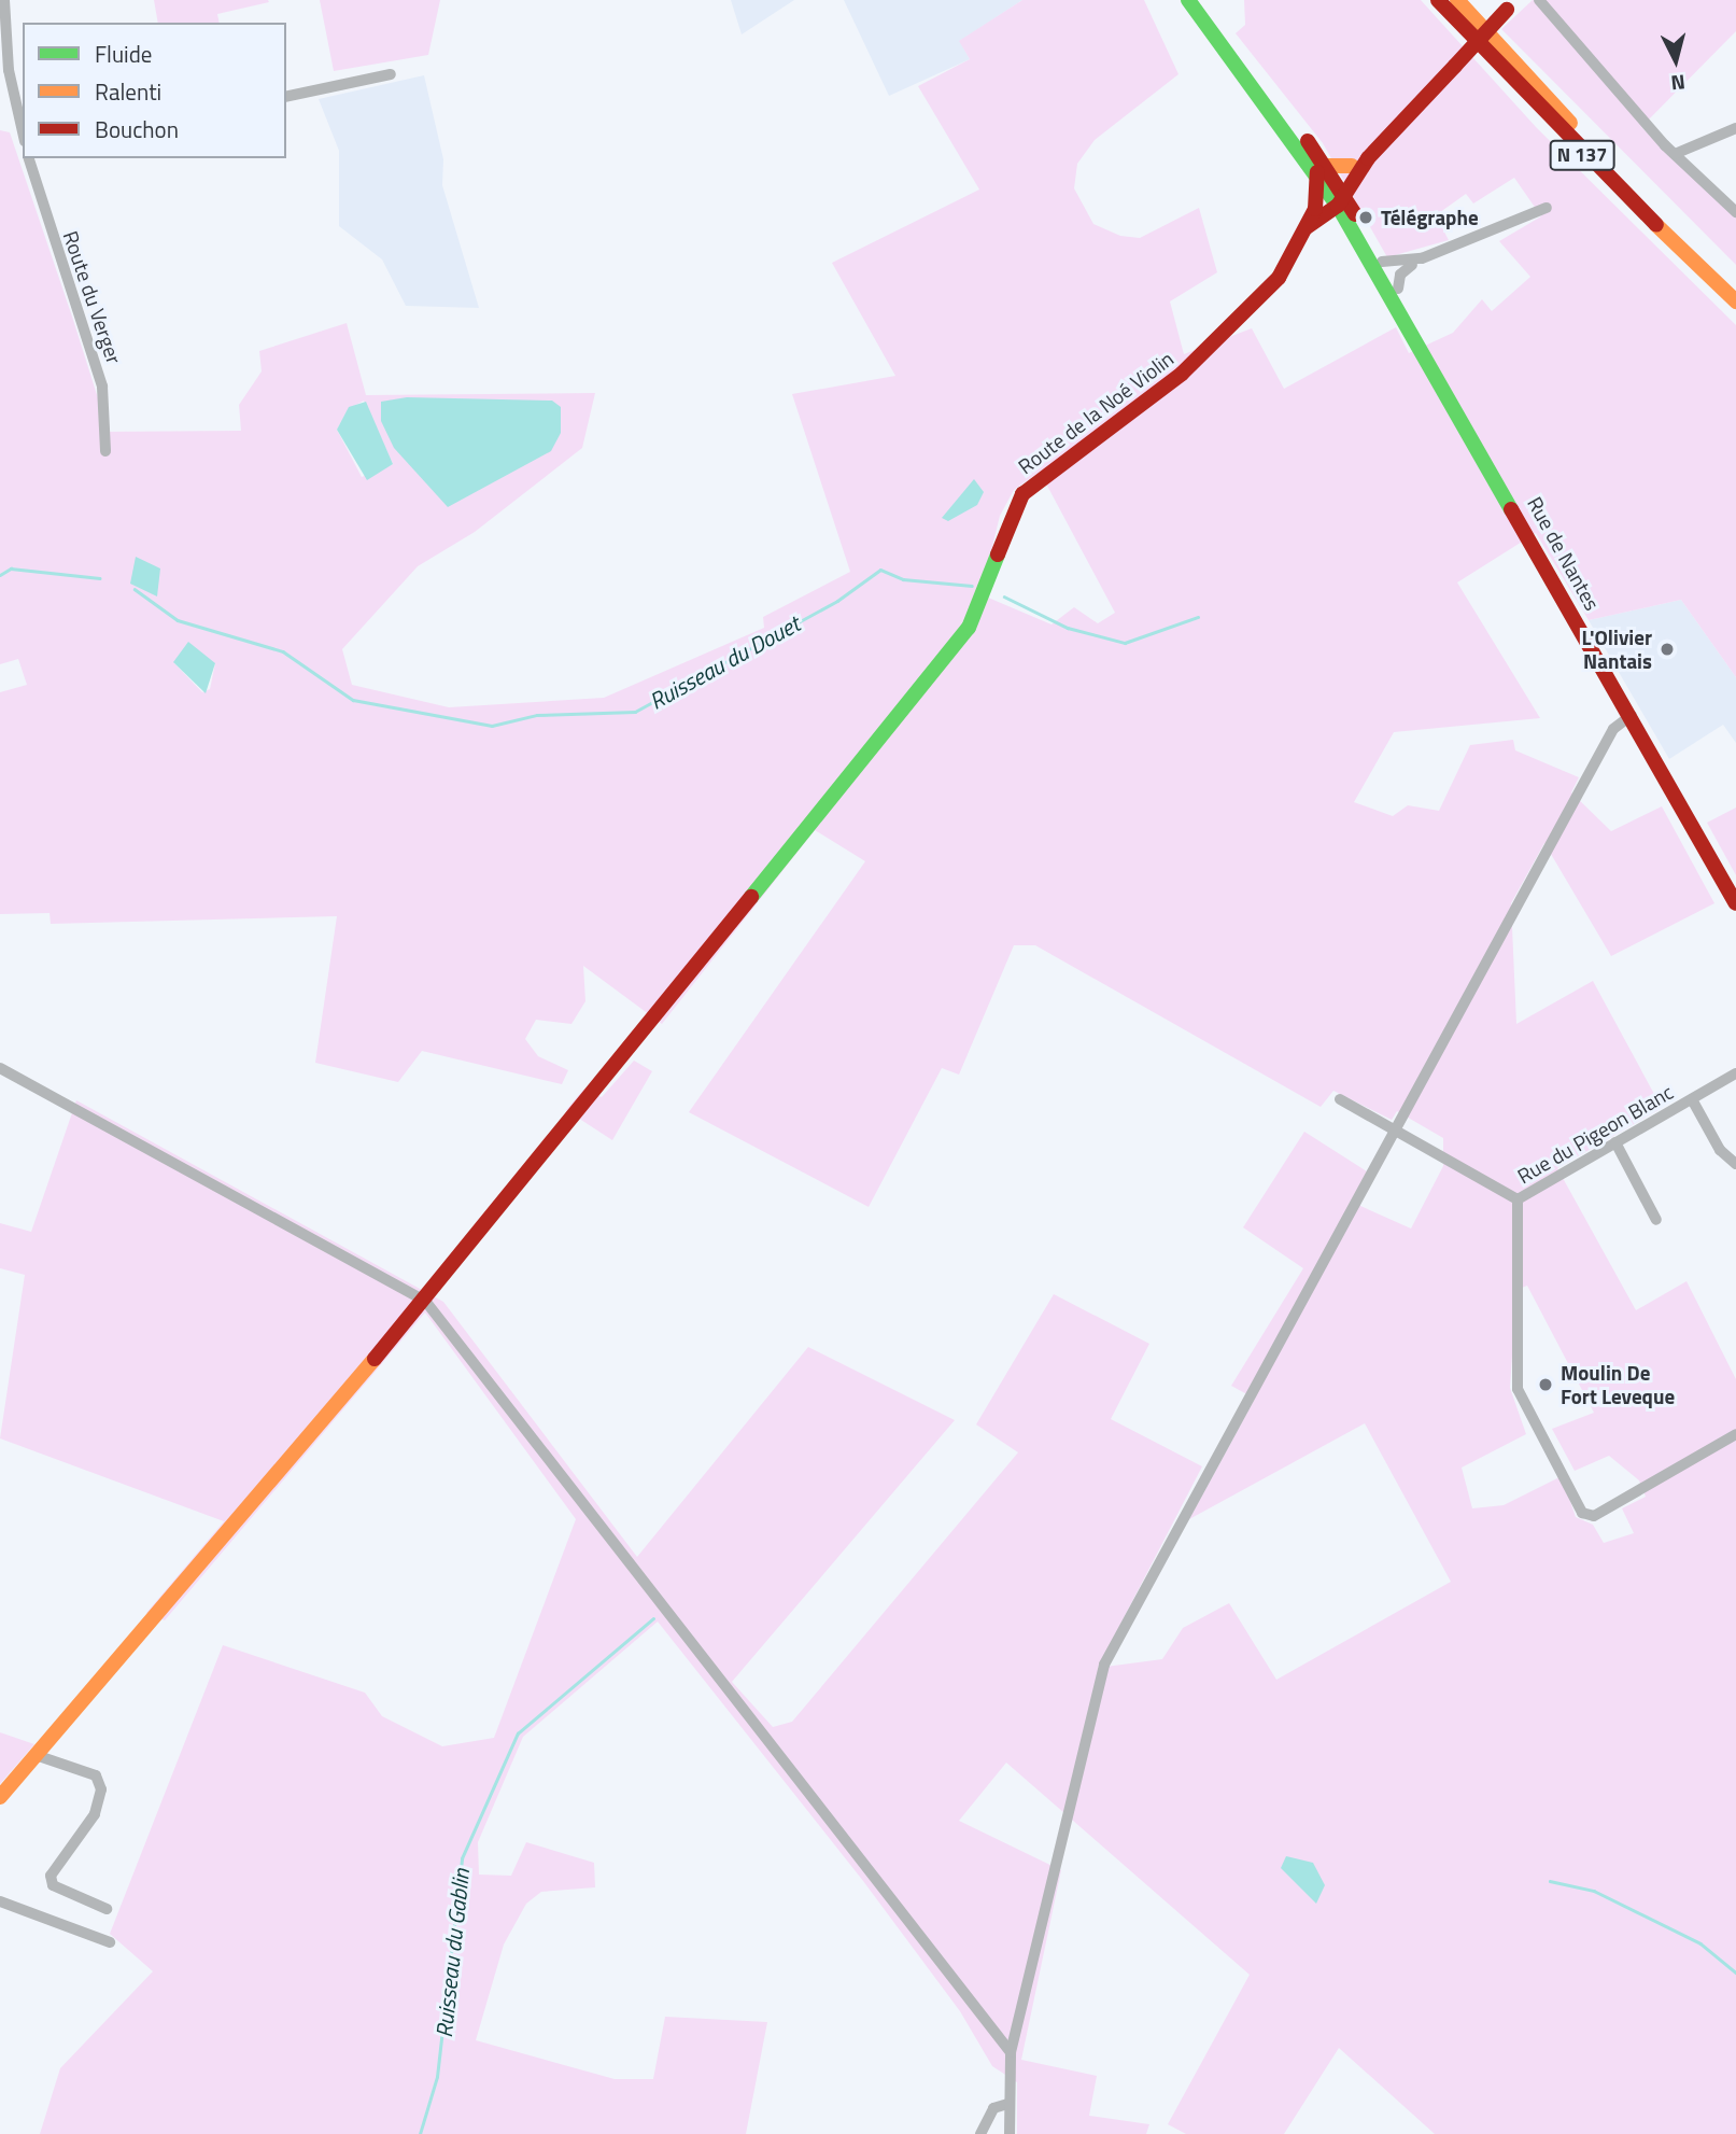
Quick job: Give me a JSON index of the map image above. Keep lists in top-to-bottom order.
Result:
{
  "streets": {
    "main road": ["N 137", "Route de la Noé Violin", "Rue de Nantes"],
    "street": ["Route du Verger", "Rue du Pigeon Blanc"]
  },
  "water": ["Ruisseau du Douet", "Ruisseau du Gablin"],
  "places": ["Télégraphe", "L'Olivier Nantais", "Moulin De Fort Leveque"],
  "legend": ["Fluide", "Ralenti", "Bouchon"],
  "north": "bottom"
}
